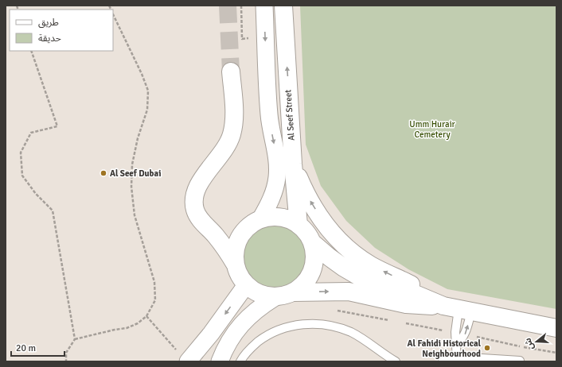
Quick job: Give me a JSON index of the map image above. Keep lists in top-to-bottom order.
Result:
{
  "streets": {
    "street": ["Al Seef Street"]
  },
  "parks": ["Umm Hurair Cemetery"],
  "places": ["Al Seef Dubai", "Al Fahidi Historical Neighbourhood"],
  "legend": ["طريق", "حديقة"],
  "scale_bar": "20 m",
  "north": "left"
}
